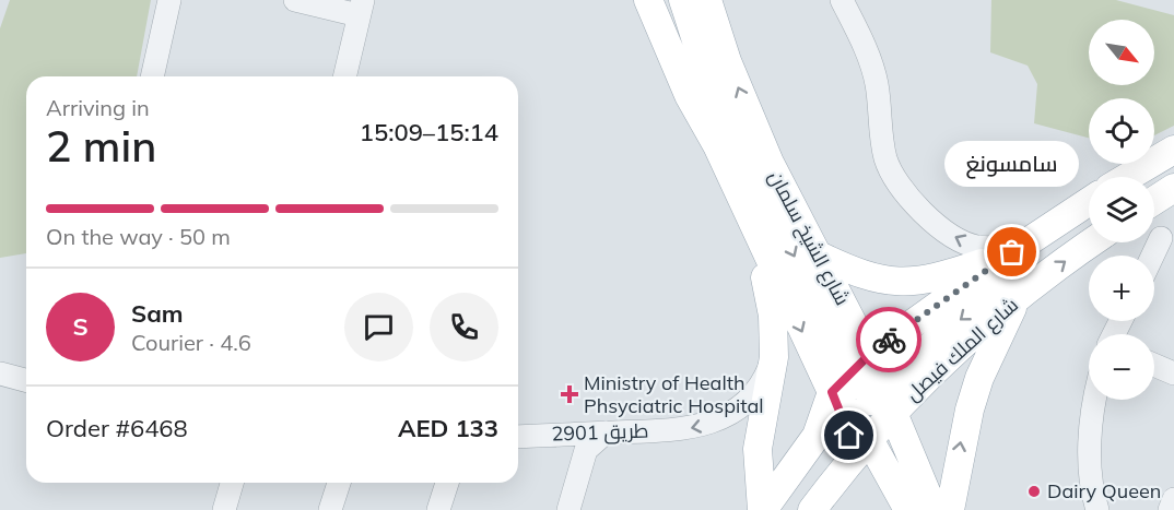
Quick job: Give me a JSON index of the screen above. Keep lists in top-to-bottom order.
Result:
{
  "streets": {
    "main road": ["شارع الشيخ سلمان", "شارع الملك فيصل"],
    "street": ["طريق 2901"]
  },
  "crossings": [
    ["شارع الشيخ سلمان", "شارع الملك فيصل"]
  ],
  "one_way": ["طريق 2901"],
  "places": {
    "other": ["سامسونغ", "Dairy Queen"],
    "health": ["Ministry of Health Phsyciatric Hospital"]
  },
  "north": "bottom right",
  "page": {
    "map_buttons": ["+", "−"],
    "heading": ["2 min", "Arriving in", "15:09–15:14"],
    "panel": [
      "Sam",
      "Courier · 4.6",
      "Order #6468",
      "AED 133"
    ],
    "bubble": "سامسونغ",
    "bar": "On the way · 50 m",
    "round": "S"
  }
}
